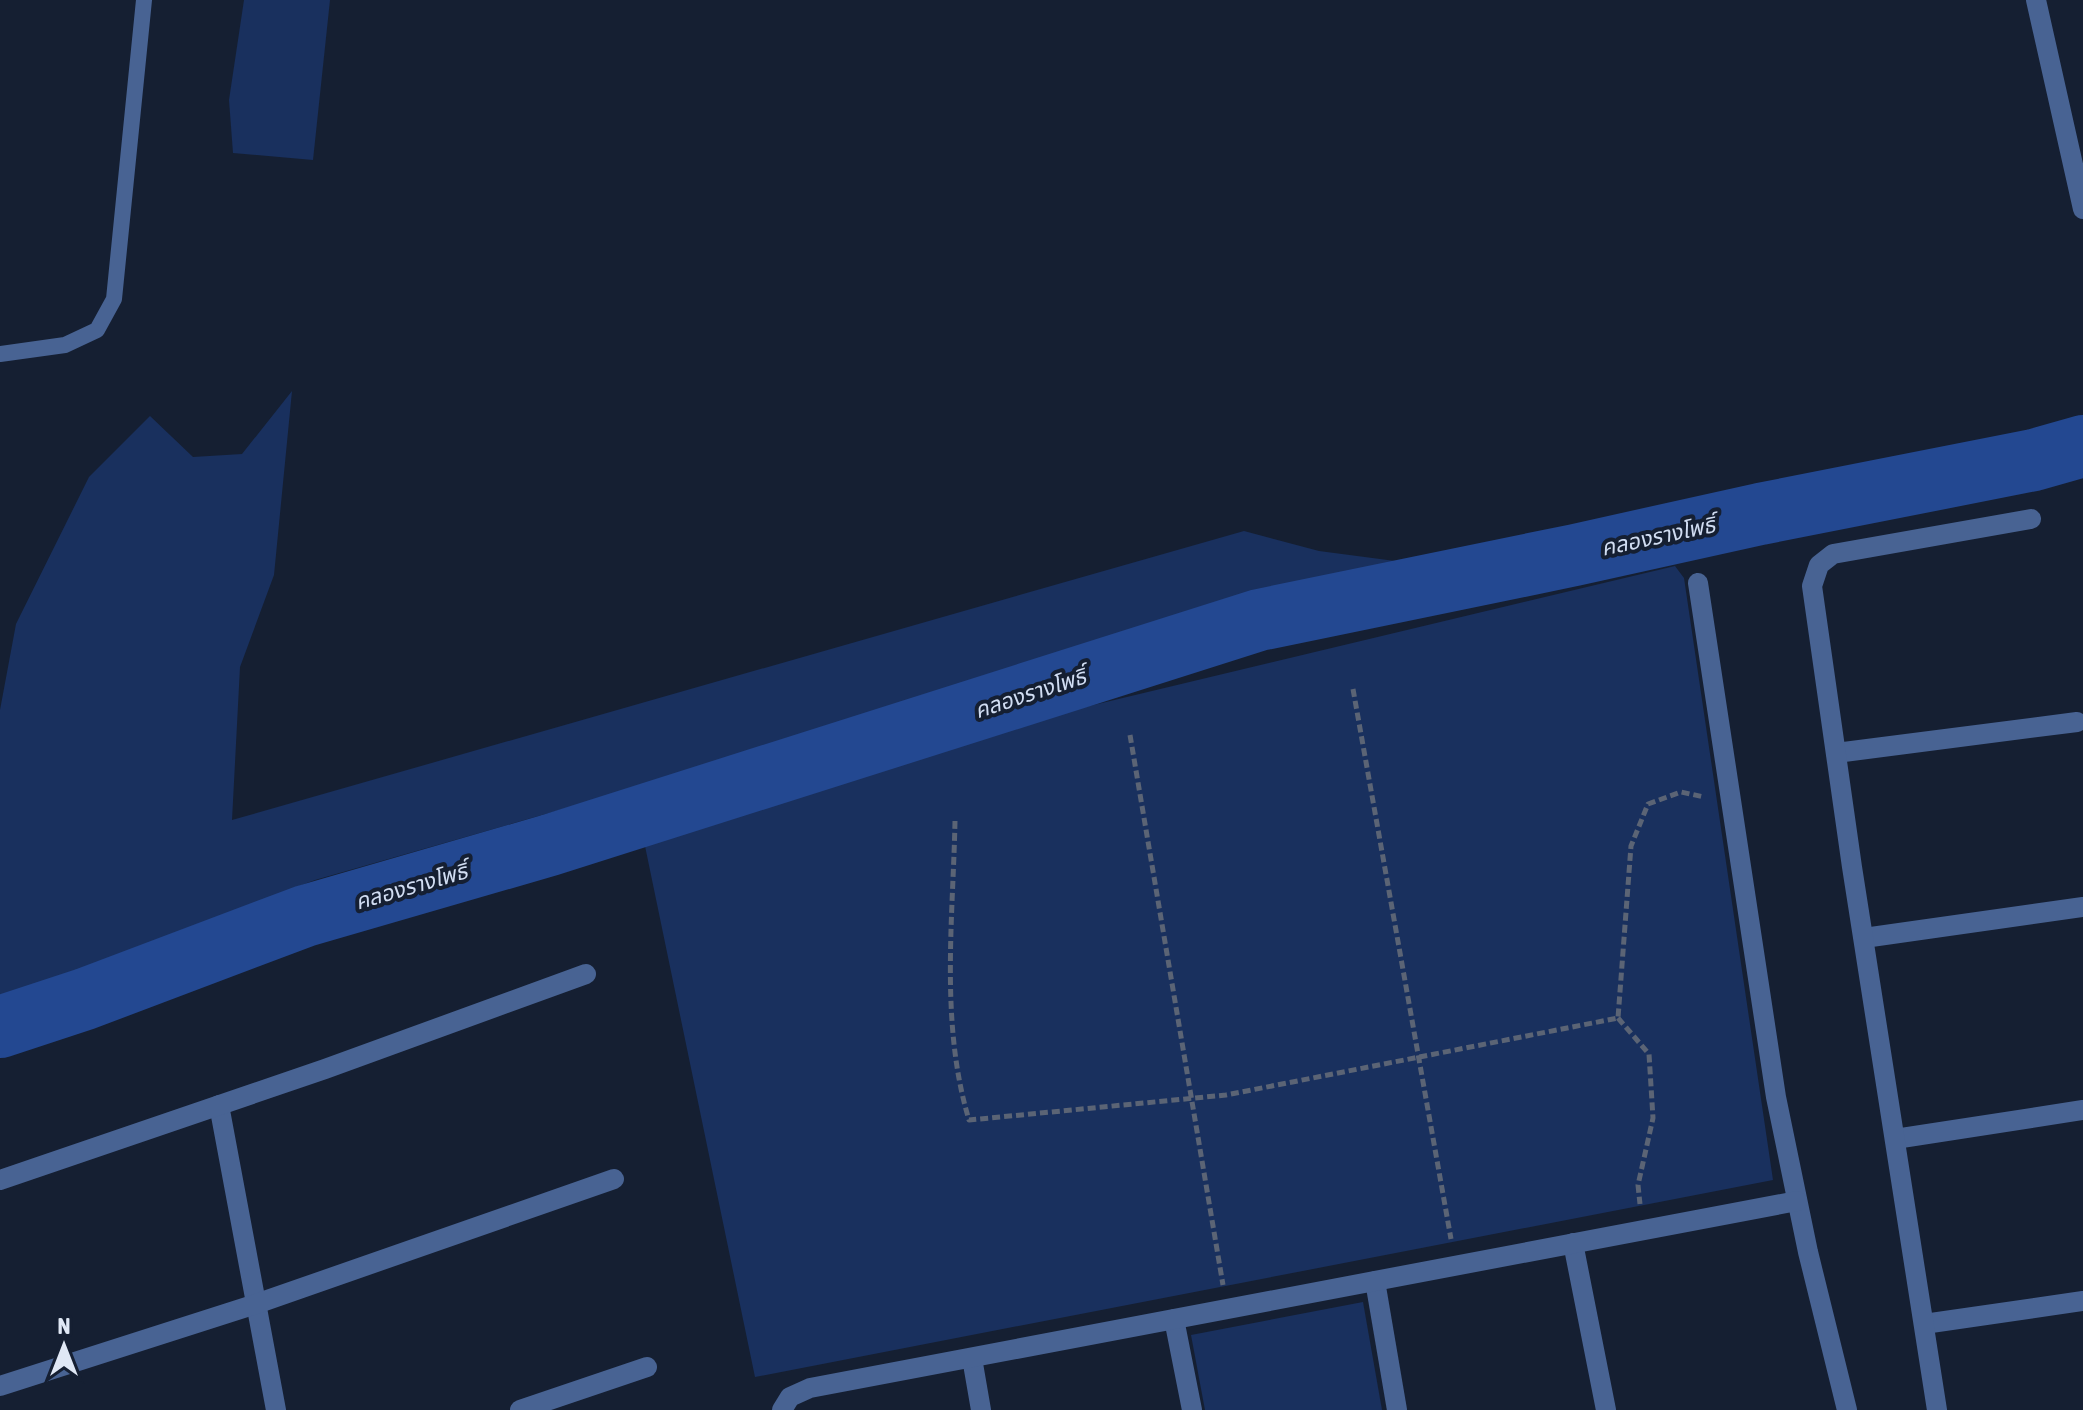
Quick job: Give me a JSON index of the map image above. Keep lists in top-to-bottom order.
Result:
{
  "water": ["คลองรางโพธิ์"],
  "north": "top"
}
